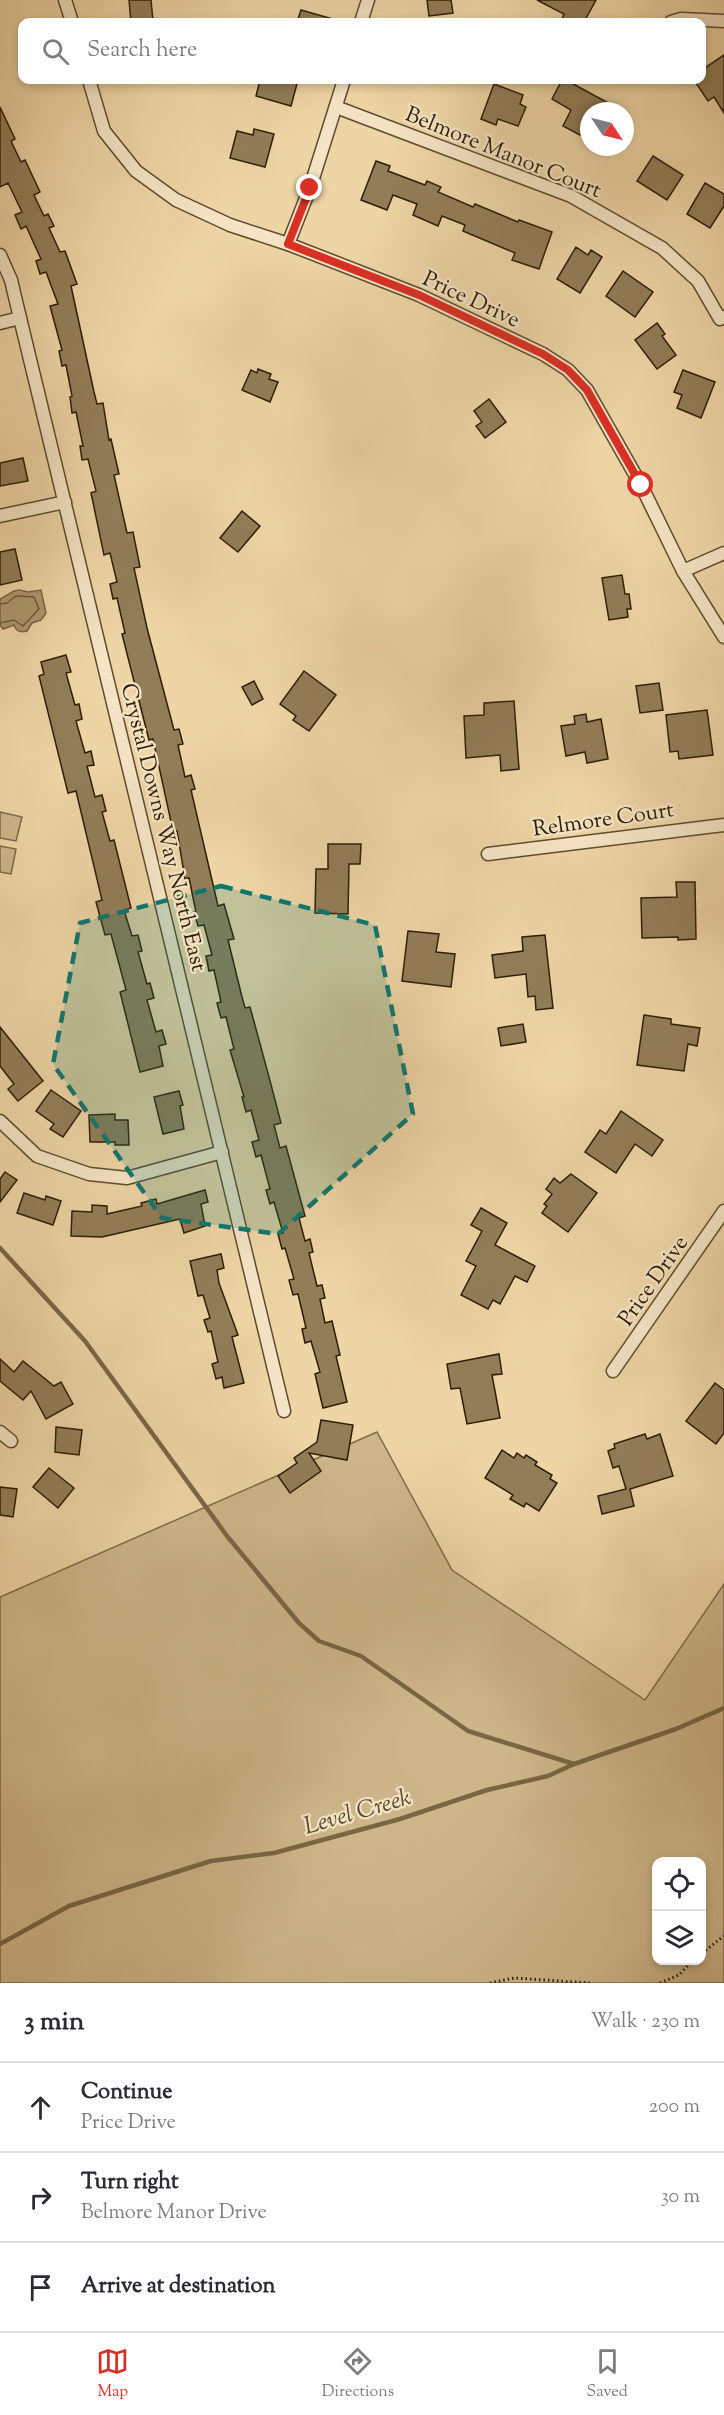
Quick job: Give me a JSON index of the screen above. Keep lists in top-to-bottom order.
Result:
{
  "streets": {
    "street": [
      "Belmore Manor Court",
      "Price Drive",
      "Relmore Court",
      "Crystal Downs Way North East"
    ]
  },
  "water": ["Level Creek"],
  "north": "bottom right",
  "page": {
    "search": "Search here",
    "heading": ["3 min", "Walk · 230 m"],
    "list": [
      ["Continue", "Price Drive", "200 m"],
      ["Turn right", "Belmore Manor Drive", "30 m"],
      "Arrive at destination"
    ],
    "nav": ["Map", "Directions", "Saved"]
  }
}
